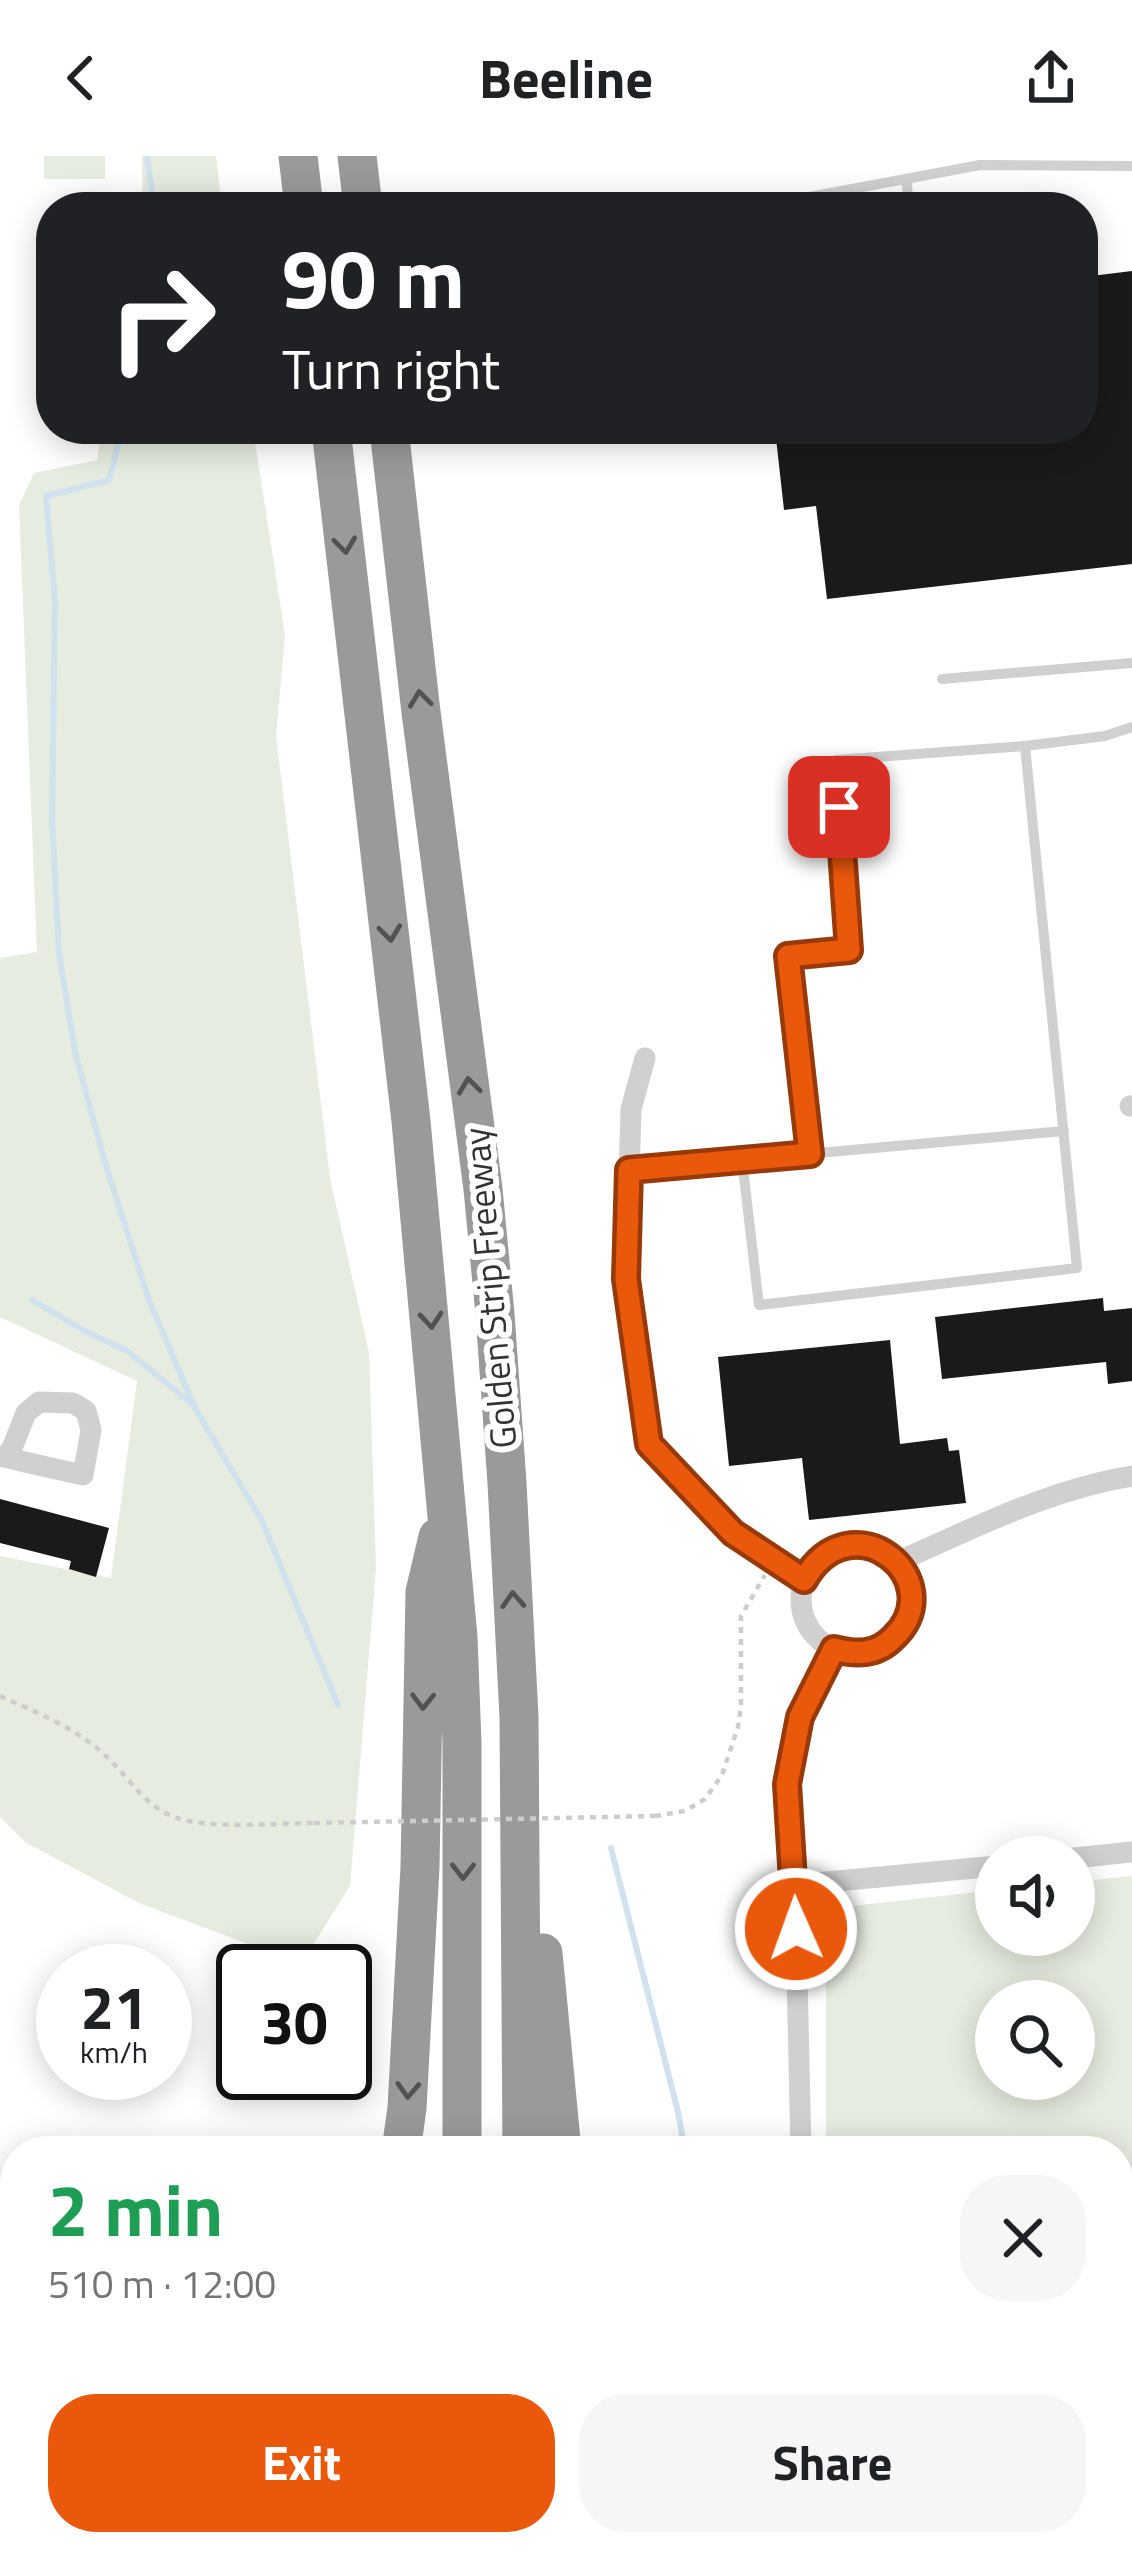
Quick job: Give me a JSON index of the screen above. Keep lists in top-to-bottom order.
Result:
{
  "streets": {
    "highway": ["Golden Strip Freeway"]
  },
  "page": {
    "header": "Beeline",
    "turn": ["90 m", "Turn right"],
    "speed": "21 km/h",
    "limit": "30",
    "heading": ["2 min", "510 m · 12:00"],
    "buttons": ["Exit", "Share"]
  }
}
